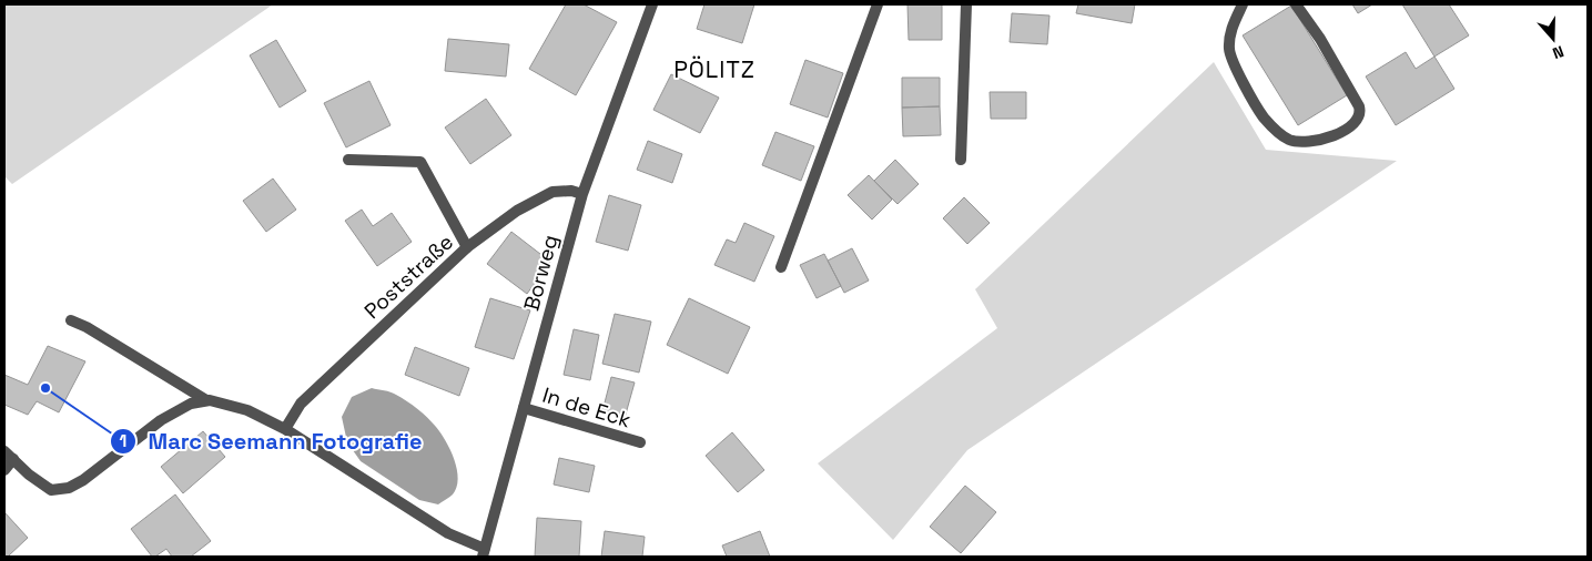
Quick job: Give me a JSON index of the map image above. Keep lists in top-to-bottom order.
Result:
{
  "streets": {
    "street": ["Borweg", "Poststraße", "In de Eck"]
  },
  "crossings": [
    ["Borweg", "Poststraße"],
    ["Borweg", "In de Eck"]
  ],
  "districts": ["PÖLITZ"],
  "places": ["Marc Seemann Fotografie"],
  "north": "bottom"
}
